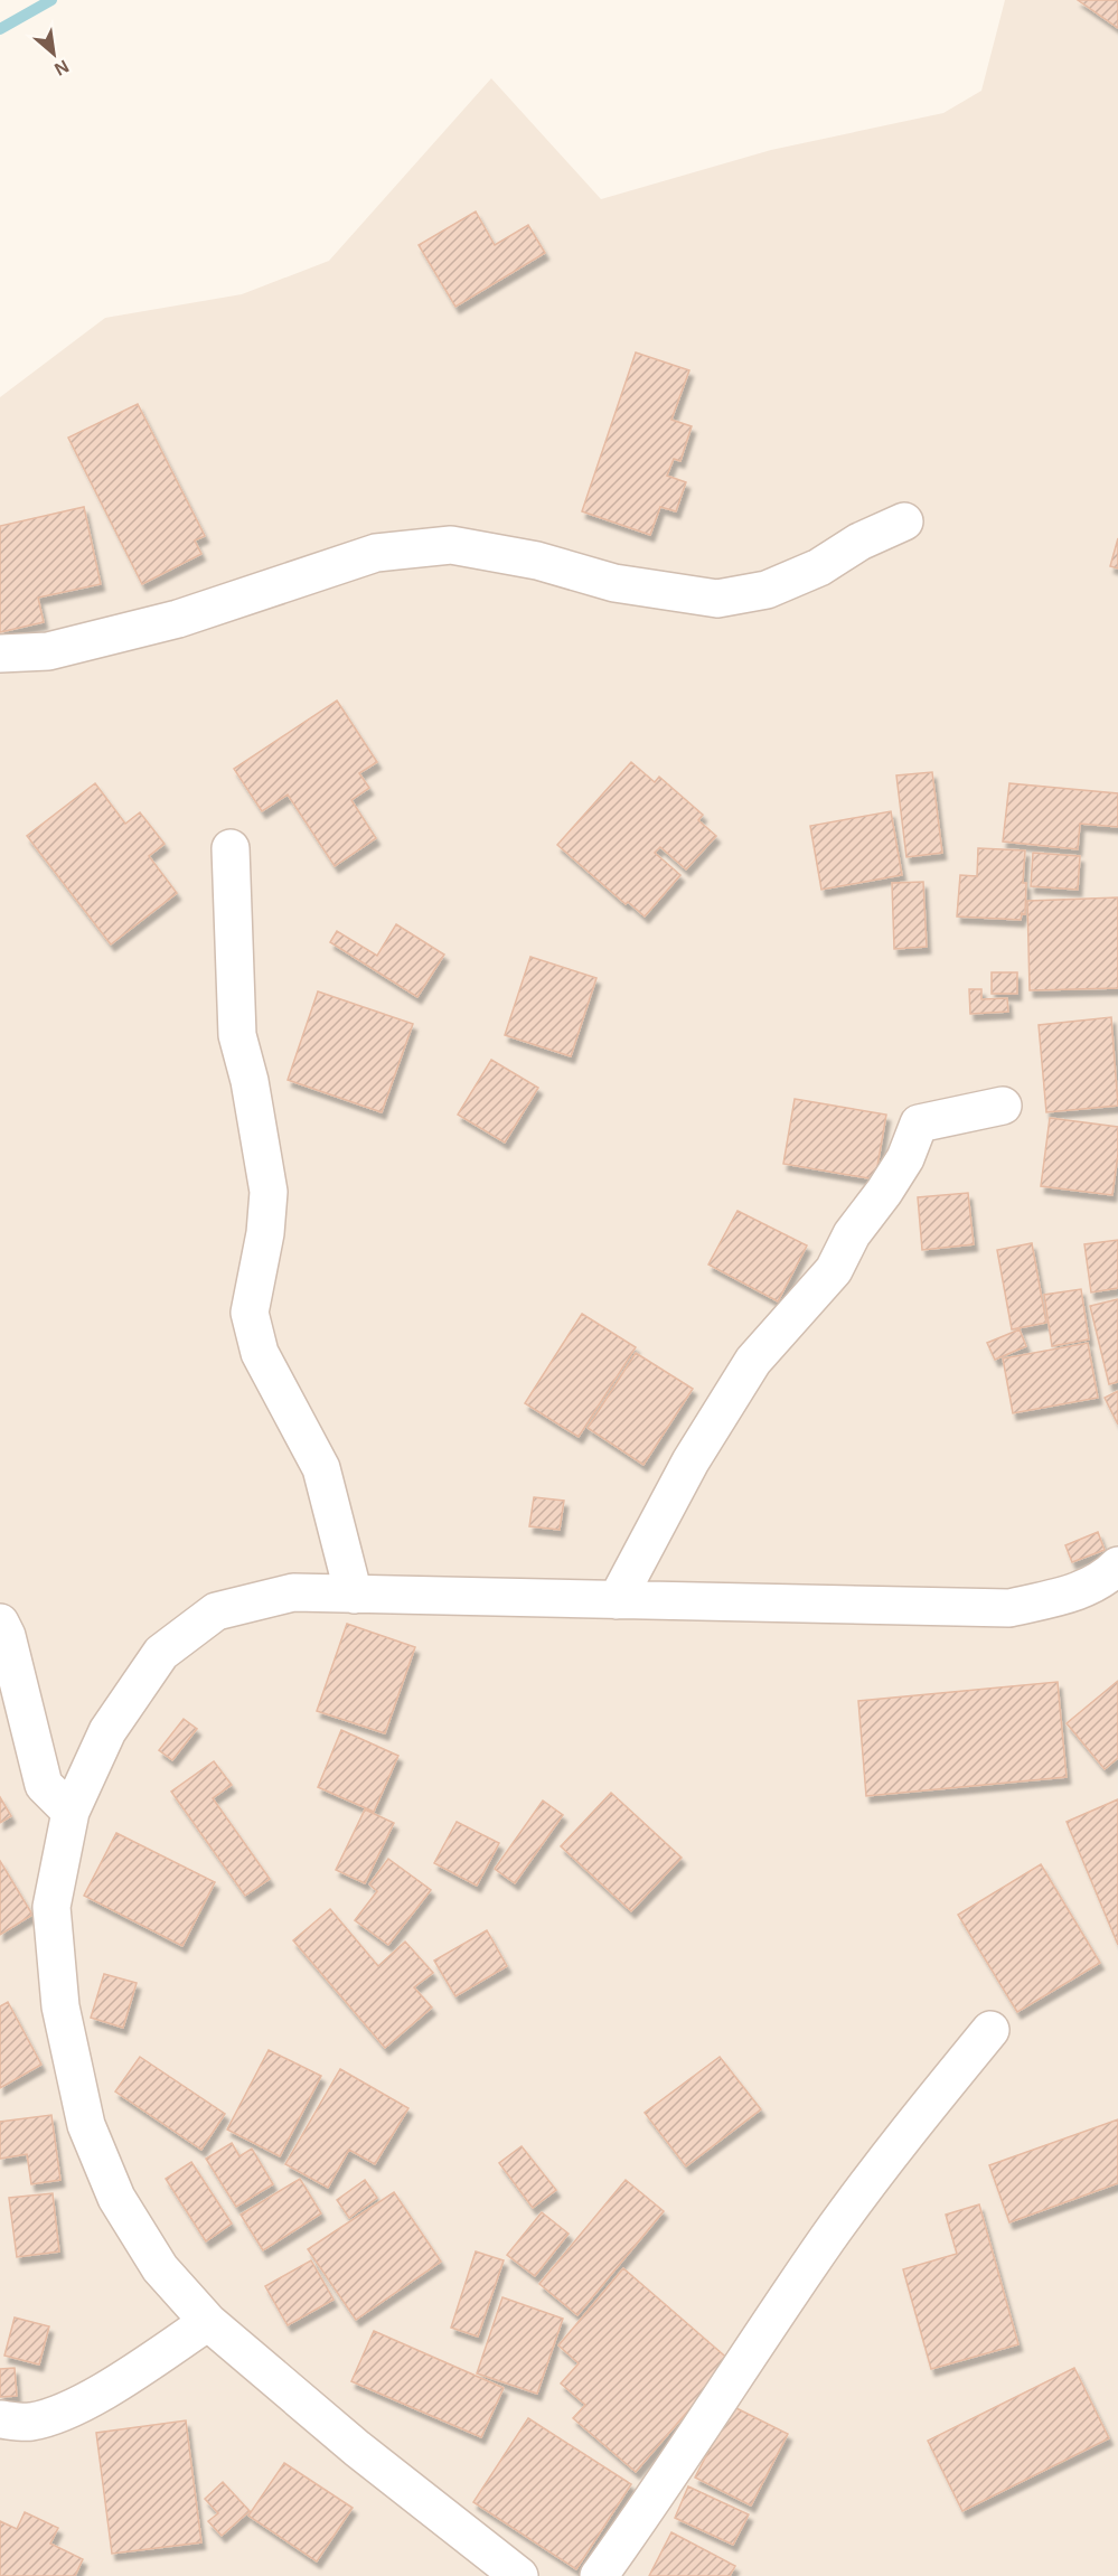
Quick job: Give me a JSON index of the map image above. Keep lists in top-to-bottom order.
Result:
{
  "north": "bottom right"
}
